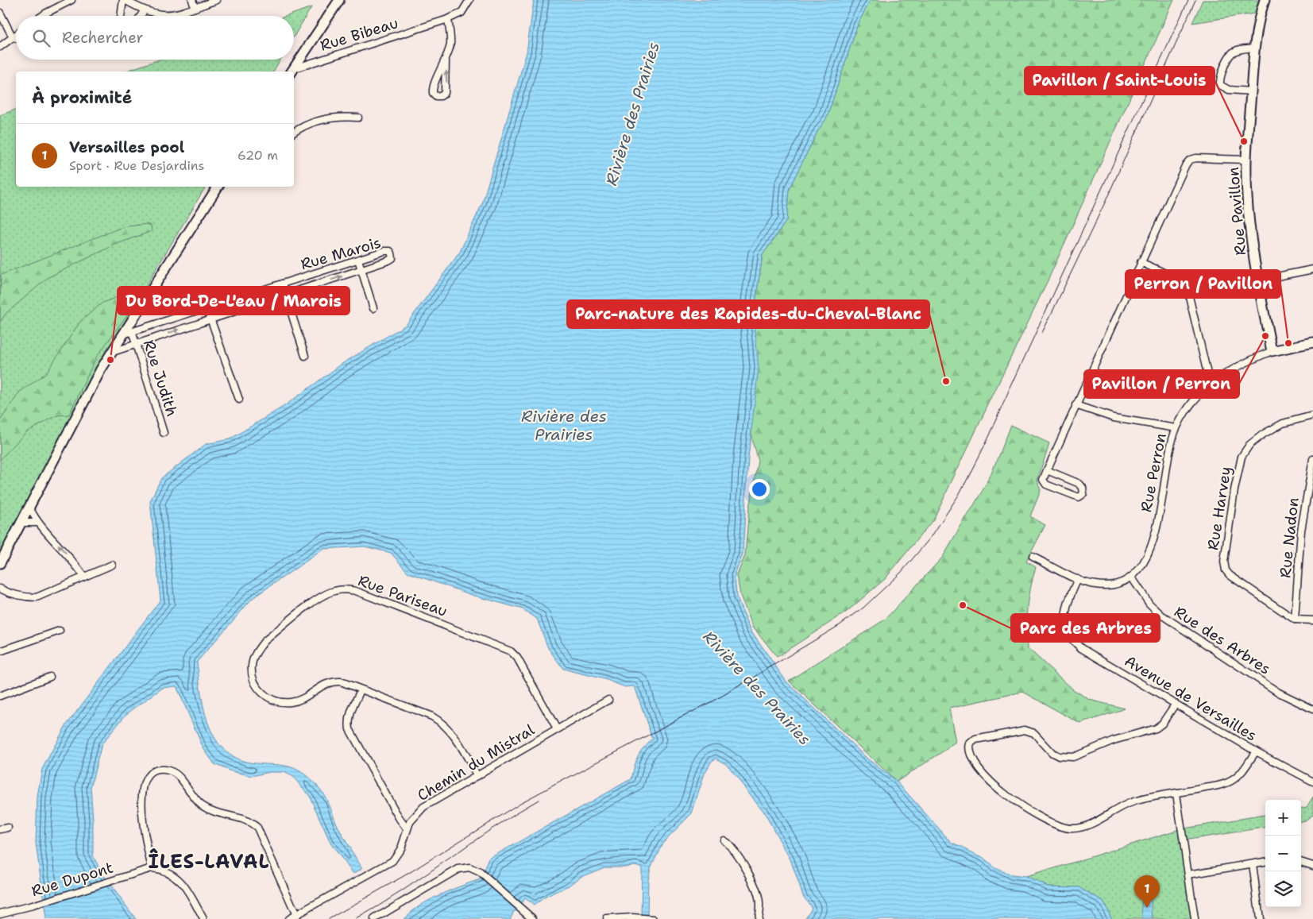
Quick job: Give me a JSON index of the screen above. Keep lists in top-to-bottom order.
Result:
{
  "streets": {
    "street": [
      "Rue Bibeau",
      "Rue Pavillon",
      "Rue Marois",
      "Rue Judith",
      "Rue Perron",
      "Rue Harvey",
      "Rue Nadon",
      "Rue Pariseau",
      "Rue des Arbres",
      "Avenue de Versailles",
      "Chemin du Mistral",
      "Rue Dupont"
    ]
  },
  "crossings": [
    ["Rue Pavillon", "Rue Perron"],
    ["Rue Marois", "Rue Judith"],
    ["Rue Perron", "Rue des Arbres"],
    ["Rue Perron", "Avenue de Versailles"],
    ["Rue Harvey", "Rue Nadon"],
    ["Rue Pariseau", "Chemin du Mistral"]
  ],
  "districts": ["ÎLES-LAVAL"],
  "water": ["Rivière des Prairies"],
  "places": [
    "Pavillon / Saint-Louis",
    "Pavillon / Perron",
    "Perron / Pavillon",
    "Du Bord-De-L'eau / Marois",
    "Parc-nature des Rapides-du-Cheval-Blanc",
    "Parc des Arbres"
  ],
  "page": {
    "search": "Rechercher",
    "heading": "À proximité",
    "list": [
      {
        "mark": "1",
        "name": "Versailles pool",
        "note": "Sport · Rue Desjardins",
        "value": "620 m"
      }
    ],
    "map_buttons": ["+", "−"],
    "pins": "1"
  }
}
